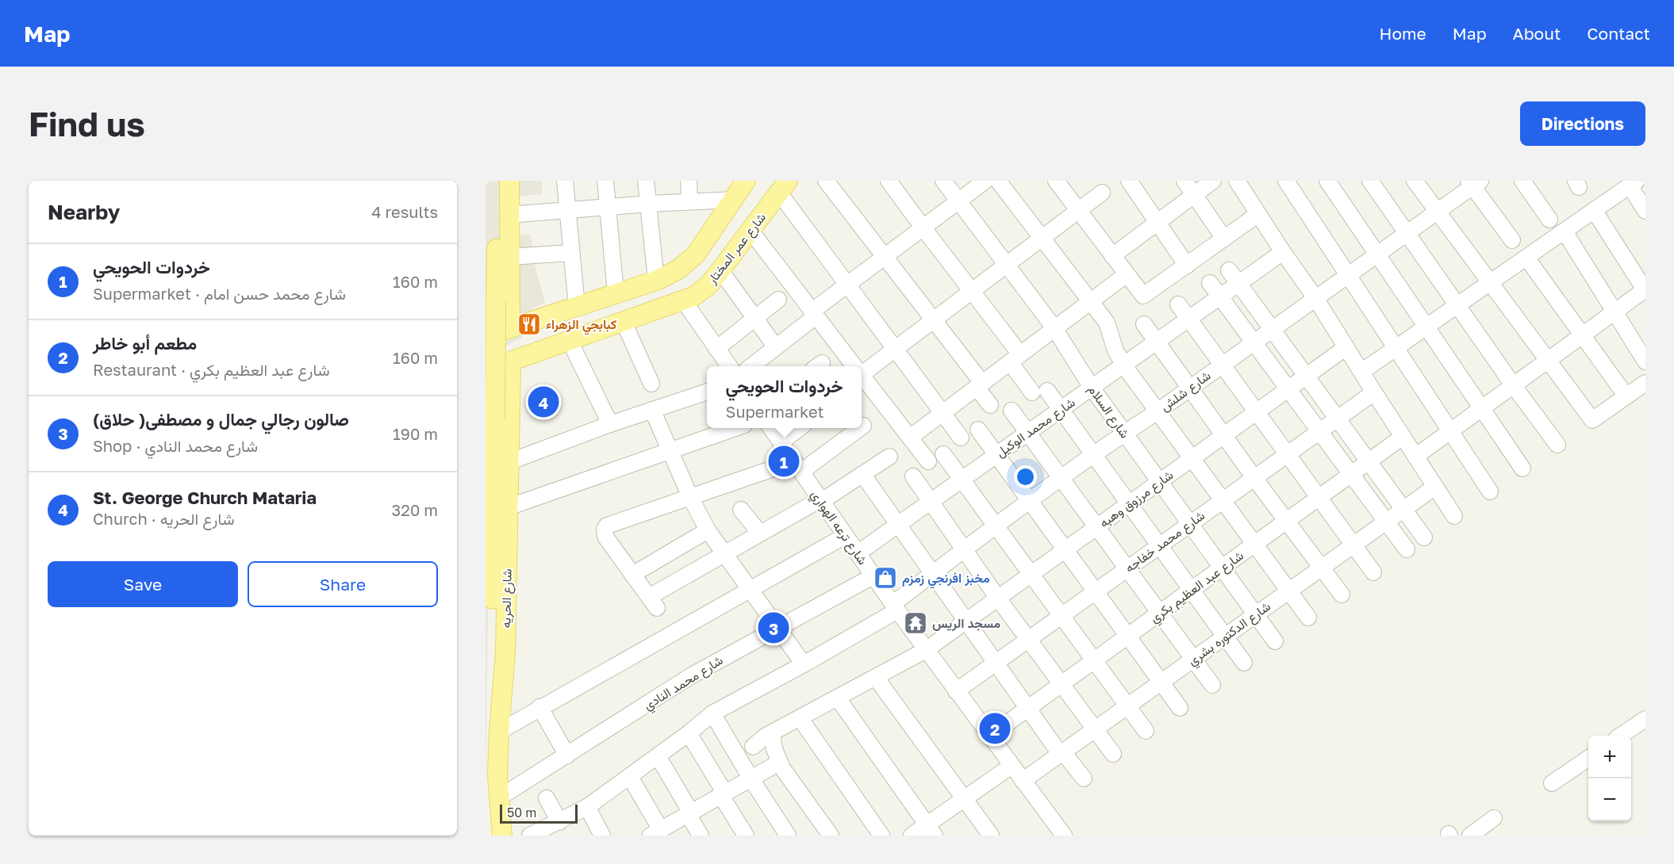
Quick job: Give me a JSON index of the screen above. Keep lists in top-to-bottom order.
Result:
{
  "streets": {
    "main road": ["شارع عمر المختار", "شارع الحريه"],
    "street": [
      "شارع شلش",
      "شارع السلام",
      "شارع محمد الوكيل",
      "شارع مرزوق وهبه",
      "شارع ترعه الهواري",
      "شارع محمد خفاجه",
      "شارع عبد العظيم بكري",
      "شارع الدكتوره بشري",
      "شارع محمد النادي"
    ]
  },
  "crossings": [
    ["شارع عمر المختار", "شارع الحريه"],
    ["شارع شلش", "شارع السلام"],
    ["شارع شلش", "شارع ترعه الهواري"],
    ["شارع السلام", "شارع محمد الوكيل"],
    ["شارع السلام", "شارع مرزوق وهبه"],
    ["شارع السلام", "شارع محمد خفاجه"],
    ["شارع السلام", "شارع عبد العظيم بكري"],
    ["شارع السلام", "شارع الدكتوره بشري"],
    ["شارع محمد الوكيل", "شارع ترعه الهواري"],
    ["شارع مرزوق وهبه", "شارع ترعه الهواري"],
    ["شارع ترعه الهواري", "شارع محمد خفاجه"],
    ["شارع ترعه الهواري", "شارع عبد العظيم بكري"],
    ["شارع ترعه الهواري", "شارع الدكتوره بشري"],
    ["شارع ترعه الهواري", "شارع محمد النادي"],
    ["شارع الحريه", "شارع محمد النادي"]
  ],
  "places": {
    "restaurant": ["كبابجي الزهراء"],
    "shop": ["مخبز افرنجي زمزم"],
    "temple": ["مسجد الريس"]
  },
  "scale_bar": "50 m",
  "page": {
    "header": "Map",
    "nav": [
      "Home",
      "Map",
      "About",
      "Contact"
    ],
    "buttons": [
      "Directions",
      ["Save", "Share"]
    ],
    "title": "Find us",
    "heading": ["Nearby", "4 results"],
    "list": [
      {
        "mark": "1",
        "name": "خردوات الحويحي",
        "note": "Supermarket · شارع محمد حسن امام",
        "value": "160 m"
      },
      {
        "mark": "2",
        "name": "مطعم أبو خاطر",
        "note": "Restaurant · شارع عبد العظيم بكري",
        "value": "160 m"
      },
      {
        "mark": "3",
        "name": "صالون رجالي جمال و مصطفى( حلاق)",
        "note": "Shop · شارع محمد النادي",
        "value": "190 m"
      },
      {
        "mark": "4",
        "name": "St. George Church Mataria",
        "note": "Church · شارع الحريه",
        "value": "320 m"
      }
    ],
    "popup": ["خردوات الحويحي", "Supermarket"],
    "pins": [
      "4",
      "1",
      "3",
      "2"
    ],
    "map_buttons": ["+", "−"],
    "scale": "50 m"
  }
}
